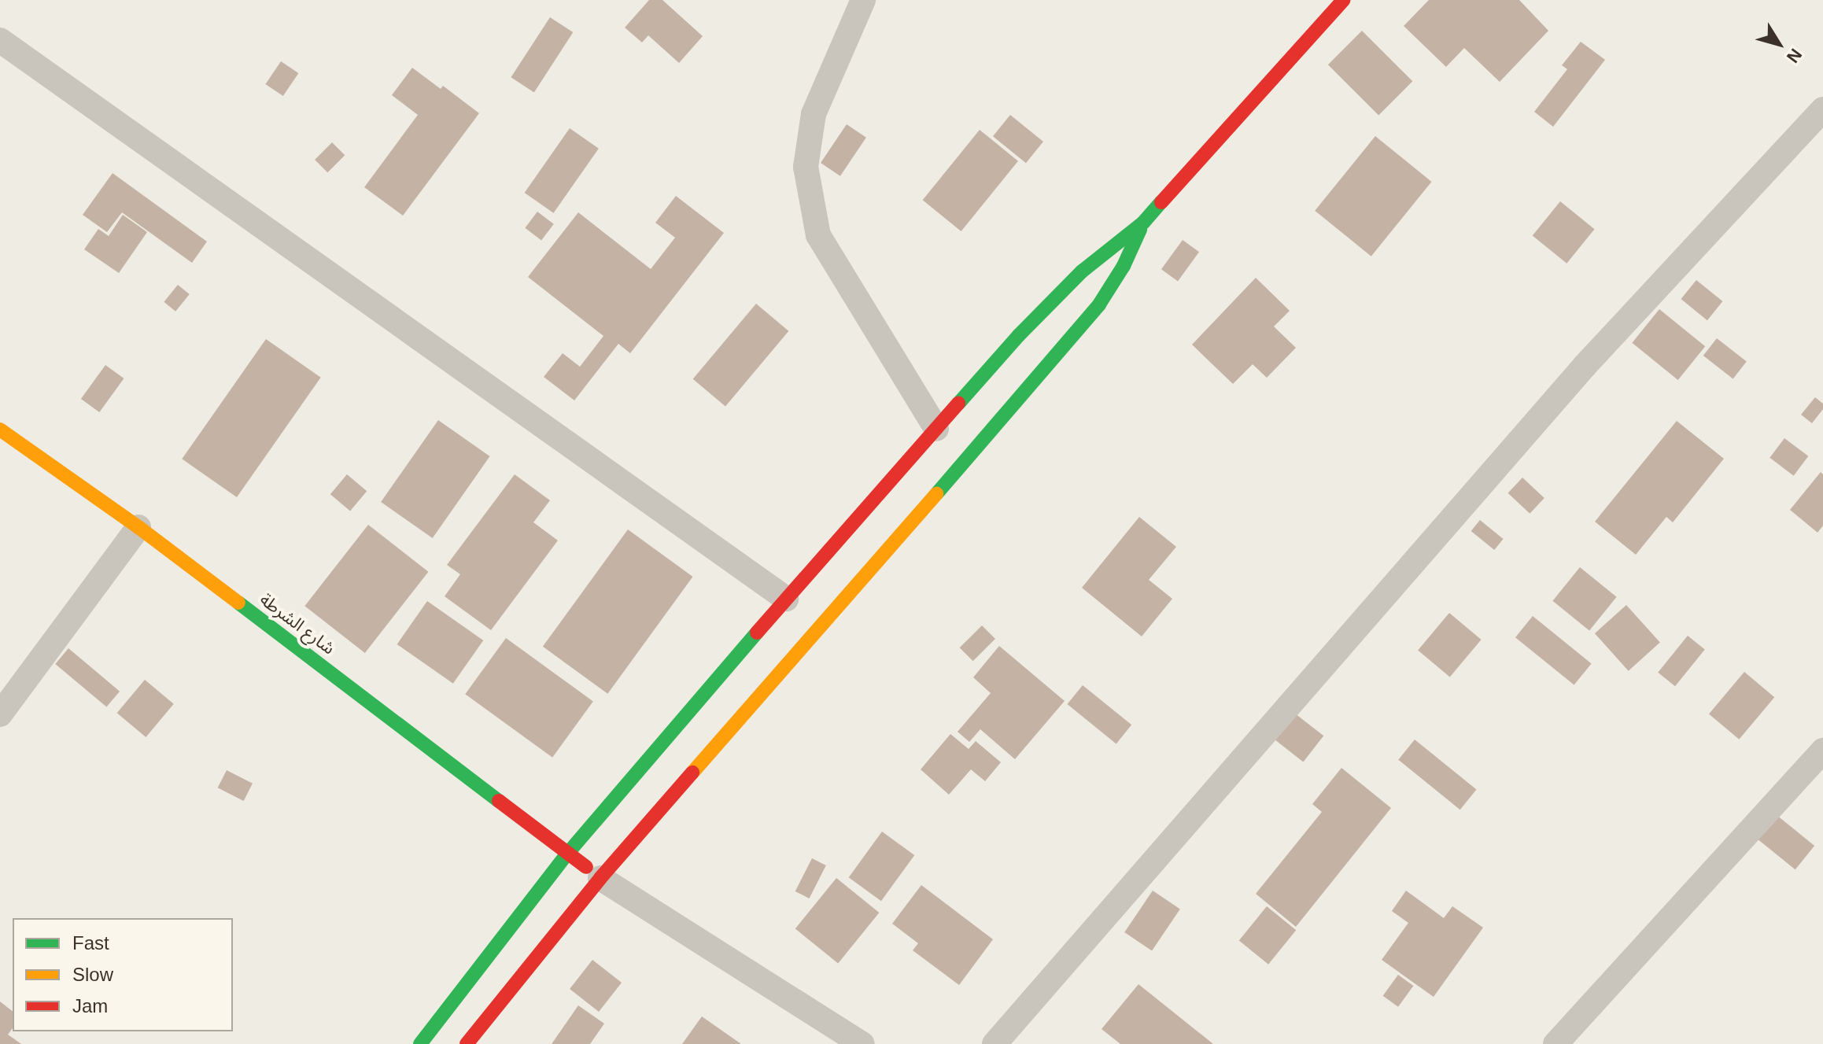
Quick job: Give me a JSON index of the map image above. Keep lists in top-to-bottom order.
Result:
{
  "streets": {
    "main road": ["شارع الشرطة"]
  },
  "legend": ["Fast", "Slow", "Jam"],
  "north": "bottom right"
}
